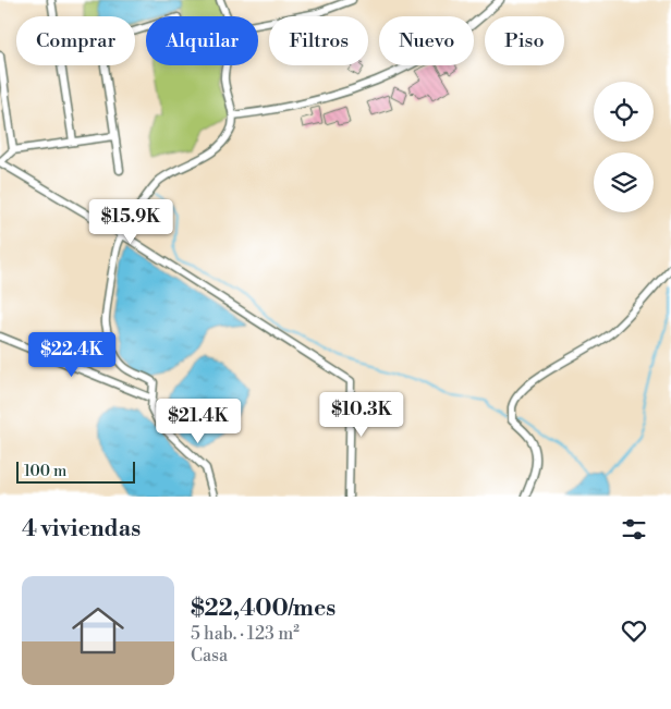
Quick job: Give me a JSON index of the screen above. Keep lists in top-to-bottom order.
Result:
{
  "scale_bar": "100 m",
  "page": {
    "chip": [
      "Comprar",
      "Alquilar",
      "Filtros",
      "Nuevo",
      "Piso"
    ],
    "price": [
      "$15.9K",
      "$22.4K",
      "$10.3K",
      "$21.4K"
    ],
    "scale": "100 m",
    "heading": "4 viviendas",
    "list": [
      {
        "name": "$22,400/mes",
        "note": "5 hab. · 123 m² · Casa"
      }
    ]
  }
}
